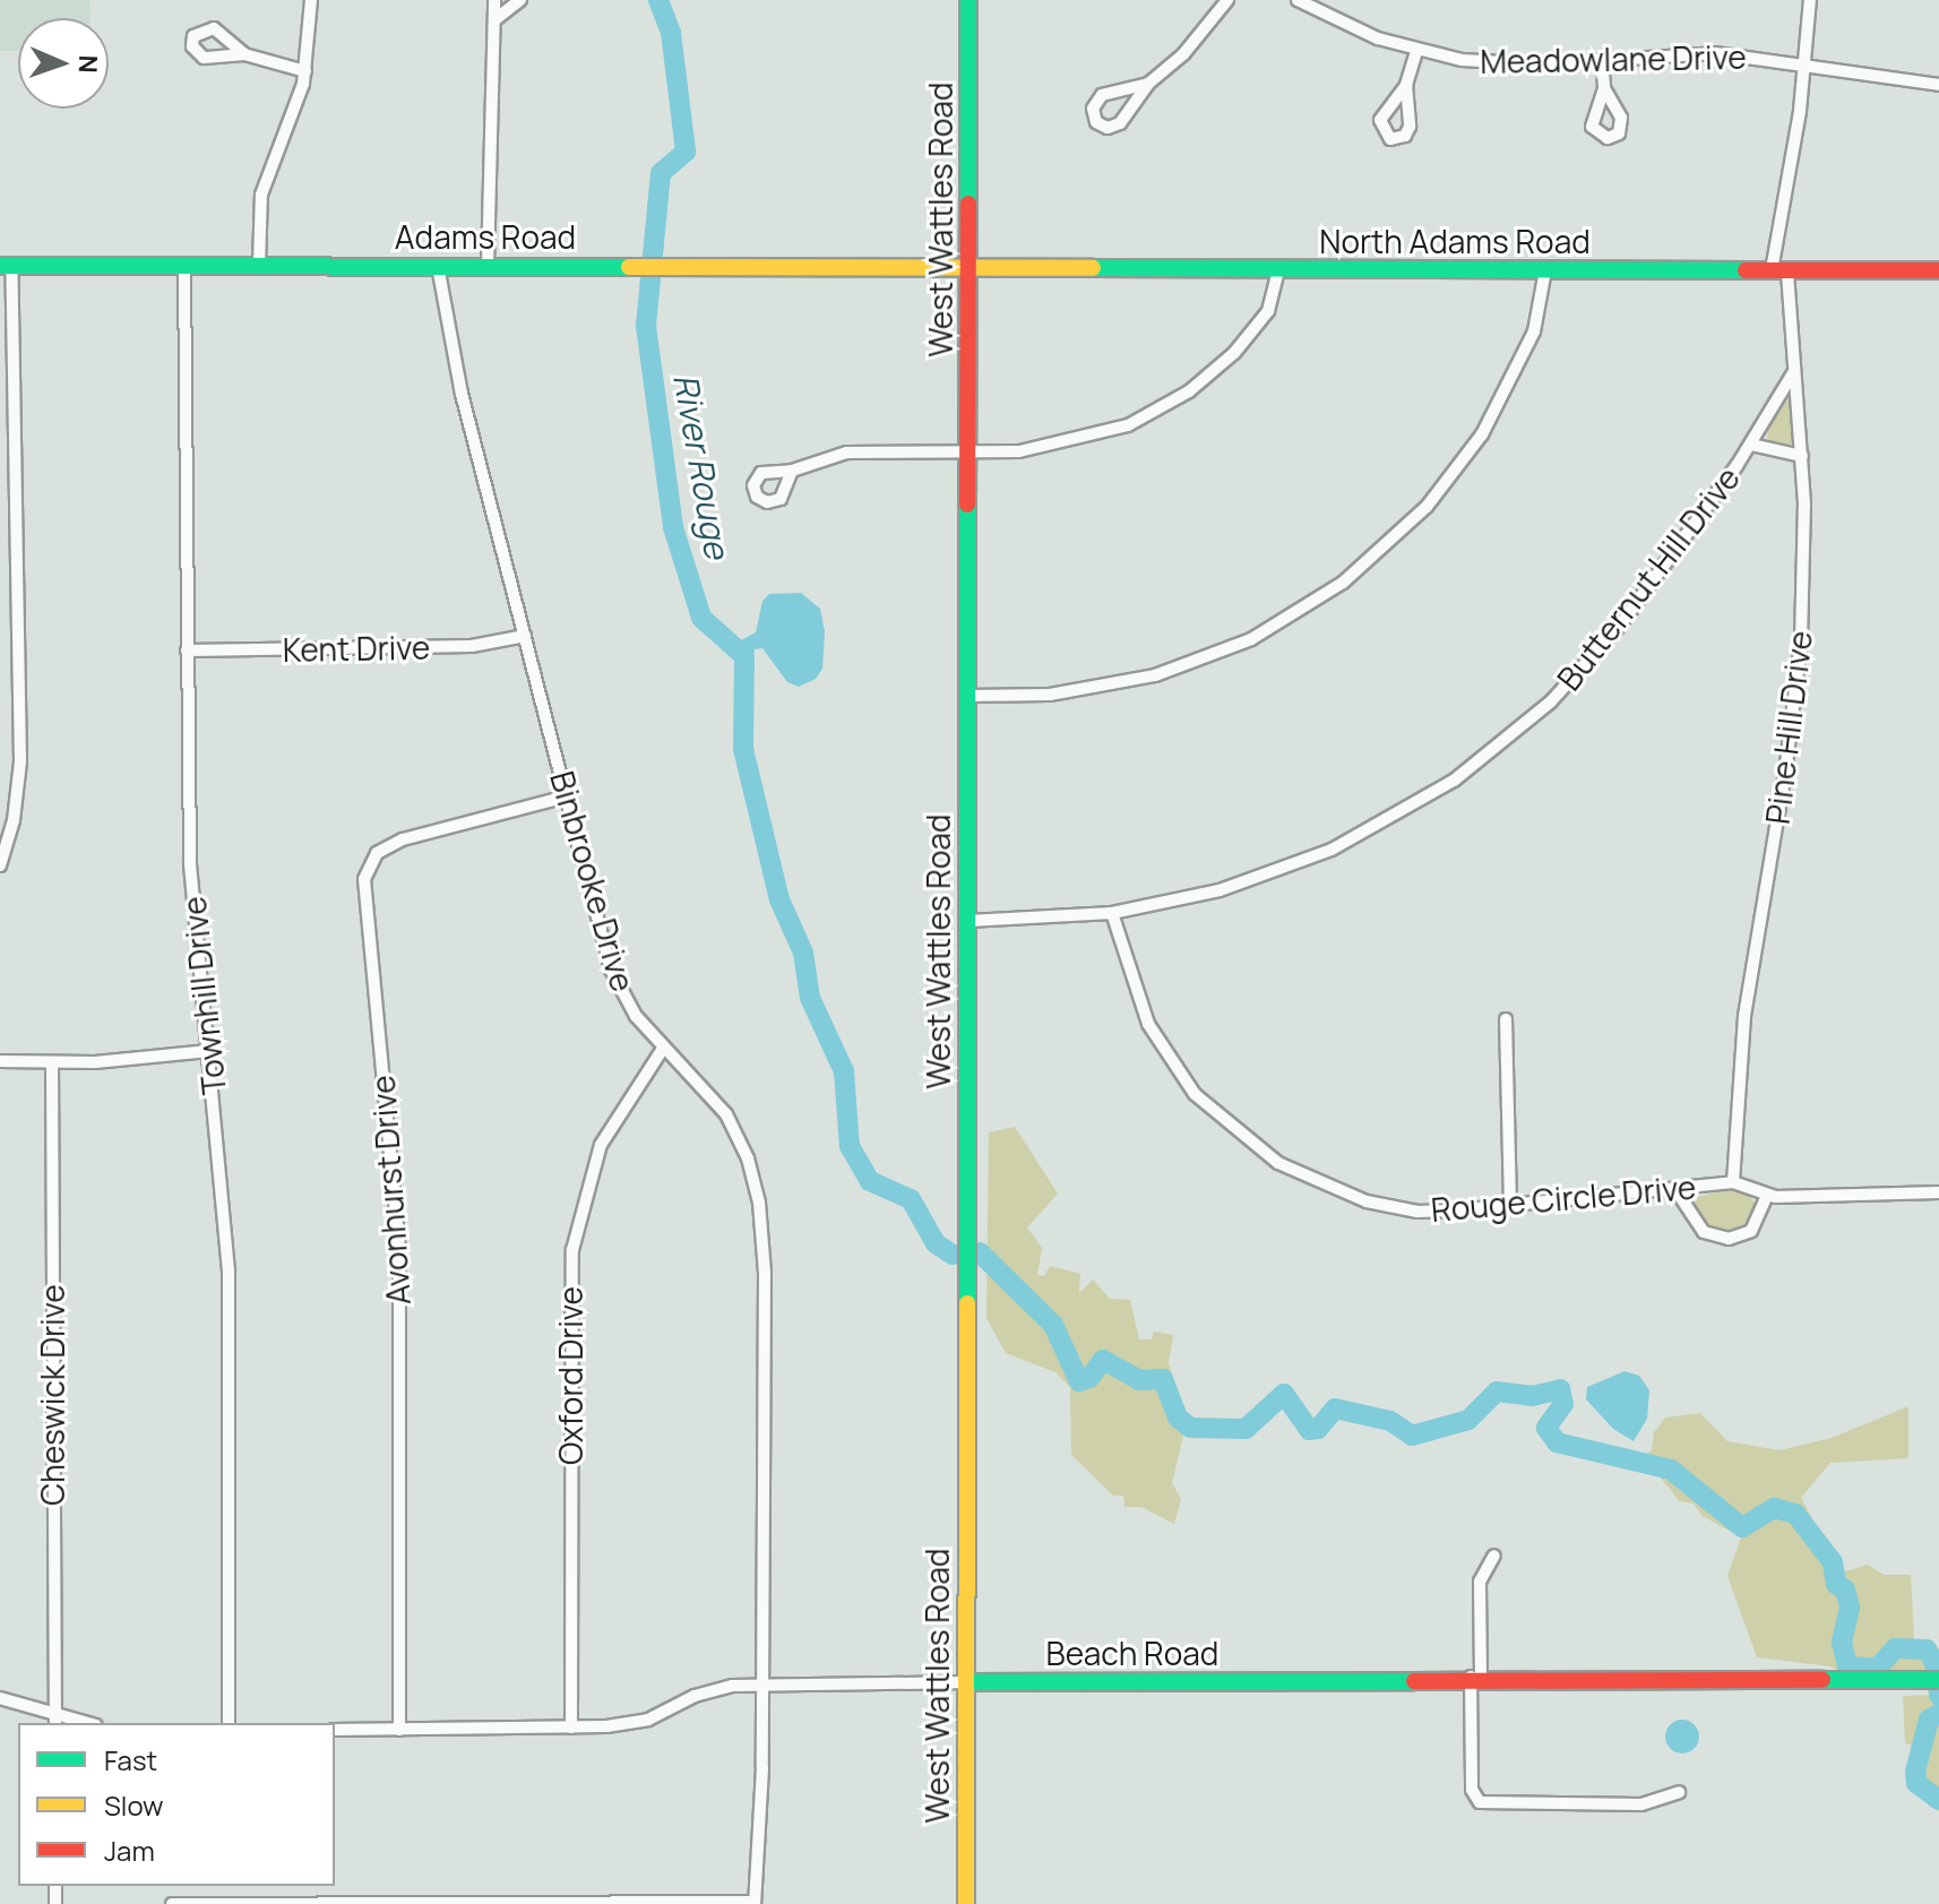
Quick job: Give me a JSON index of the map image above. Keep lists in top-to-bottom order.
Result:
{
  "streets": {
    "street": [
      "Meadowlane Drive",
      "West Wattles Road",
      "Adams Road",
      "North Adams Road",
      "Butternut Hill Drive",
      "Kent Drive",
      "Pine Hill Drive",
      "Binbrooke Drive",
      "Townhill Drive",
      "Avonhurst Drive",
      "Rouge Circle Drive",
      "Oxford Drive",
      "Cheswick Drive",
      "Beach Road"
    ]
  },
  "crossings": [
    ["Meadowlane Drive", "Pine Hill Drive"],
    ["West Wattles Road", "Adams Road"],
    ["West Wattles Road", "North Adams Road"],
    ["West Wattles Road", "Butternut Hill Drive"],
    ["West Wattles Road", "Beach Road"],
    ["Adams Road", "North Adams Road"],
    ["Adams Road", "Binbrooke Drive"],
    ["Adams Road", "Townhill Drive"],
    ["North Adams Road", "Pine Hill Drive"],
    ["Butternut Hill Drive", "Pine Hill Drive"],
    ["Butternut Hill Drive", "Rouge Circle Drive"],
    ["Kent Drive", "Binbrooke Drive"],
    ["Kent Drive", "Townhill Drive"],
    ["Pine Hill Drive", "Rouge Circle Drive"],
    ["Binbrooke Drive", "Avonhurst Drive"],
    ["Binbrooke Drive", "Oxford Drive"],
    ["Binbrooke Drive", "Beach Road"],
    ["Avonhurst Drive", "Beach Road"],
    ["Oxford Drive", "Beach Road"]
  ],
  "water": ["River Rouge"],
  "legend": ["Fast", "Slow", "Jam"],
  "north": "right"
}
